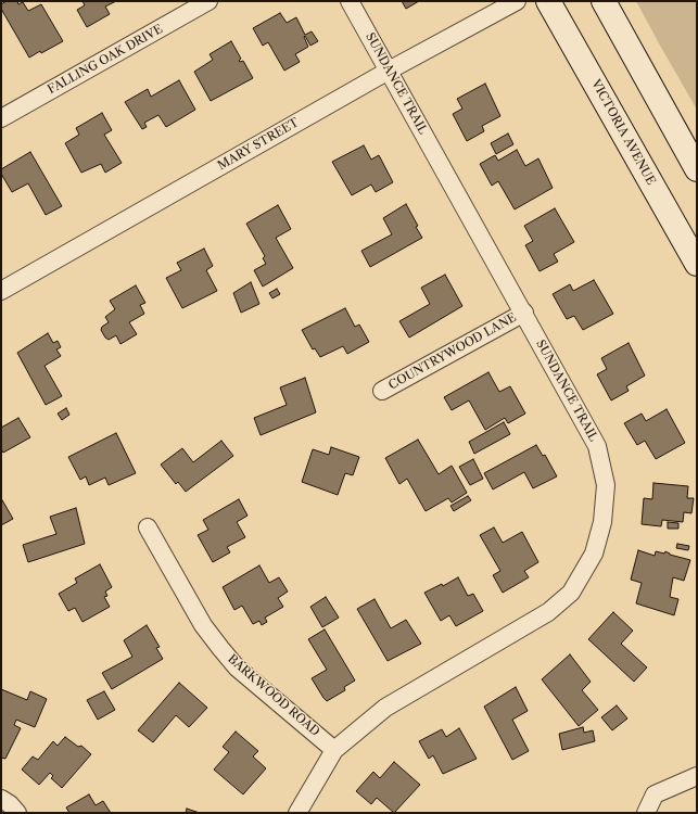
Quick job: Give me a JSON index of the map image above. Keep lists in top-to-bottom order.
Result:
{
  "streets": {
    "main road": ["VICTORIA AVENUE"],
    "street": [
      "FALLING OAK DRIVE",
      "SUNDANCE TRAIL",
      "MARY STREET",
      "COUNTRYWOOD LANE",
      "BARKWOOD ROAD"
    ]
  },
  "crossings": [
    ["SUNDANCE TRAIL", "MARY STREET"],
    ["SUNDANCE TRAIL", "COUNTRYWOOD LANE"],
    ["SUNDANCE TRAIL", "BARKWOOD ROAD"]
  ]
}
